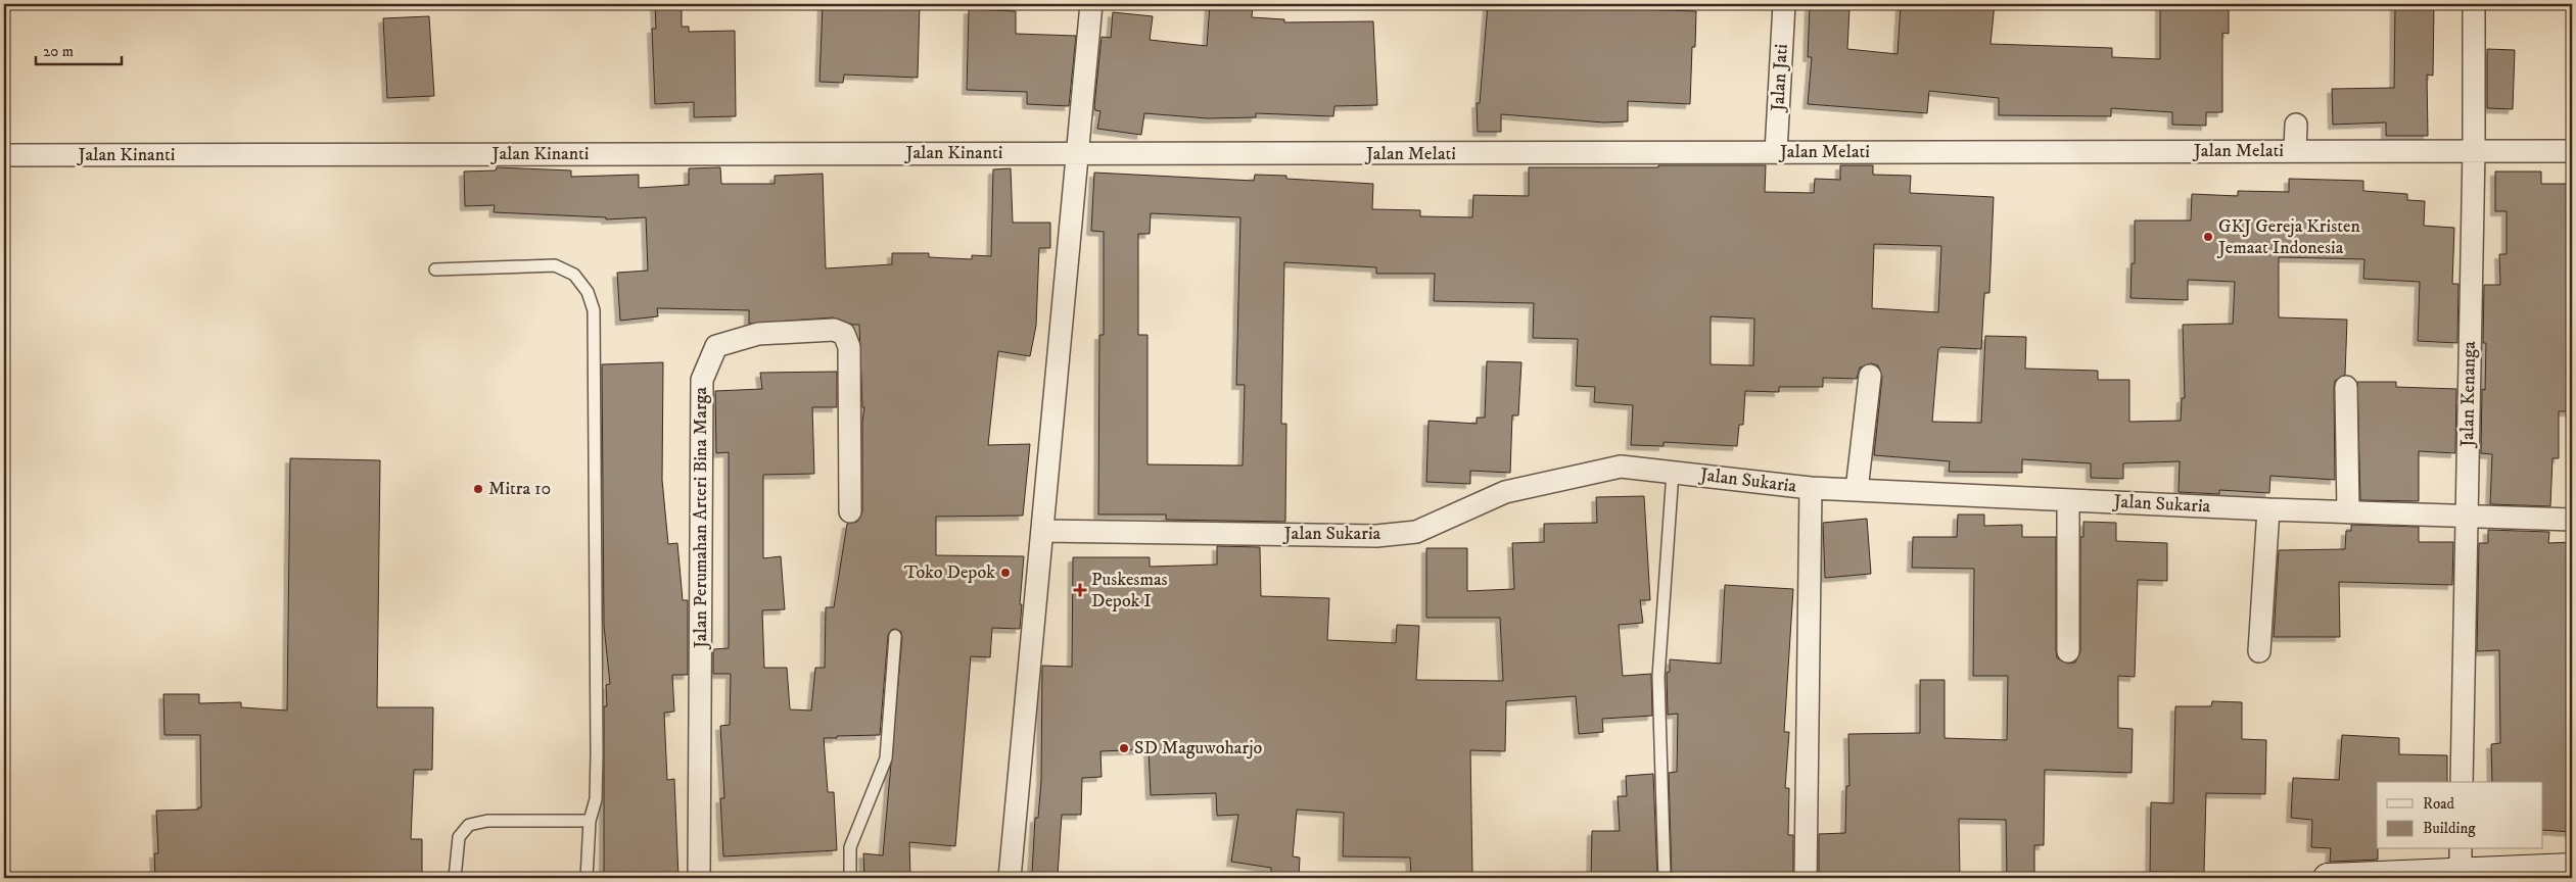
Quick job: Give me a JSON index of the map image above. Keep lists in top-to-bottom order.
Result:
{
  "streets": {
    "street": [
      "Jalan Jati",
      "Jalan Melati",
      "Jalan Kinanti",
      "Jalan Kenanga",
      "Jalan Sukaria",
      "Jalan Perumahan Arteri Bina Marga"
    ]
  },
  "crossings": [
    ["Jalan Jati", "Jalan Melati"],
    ["Jalan Melati", "Jalan Kinanti"],
    ["Jalan Melati", "Jalan Kenanga"],
    ["Jalan Kenanga", "Jalan Sukaria"]
  ],
  "places": {
    "other": [
      "GKJ Gereja Kristen Jemaat Indonesia",
      "Mitra 10",
      "Toko Depok",
      "SD Maguwoharjo"
    ],
    "health": ["Puskesmas Depok I"]
  },
  "legend": ["Road", "Building"],
  "scale_bar": "20 m"
}
